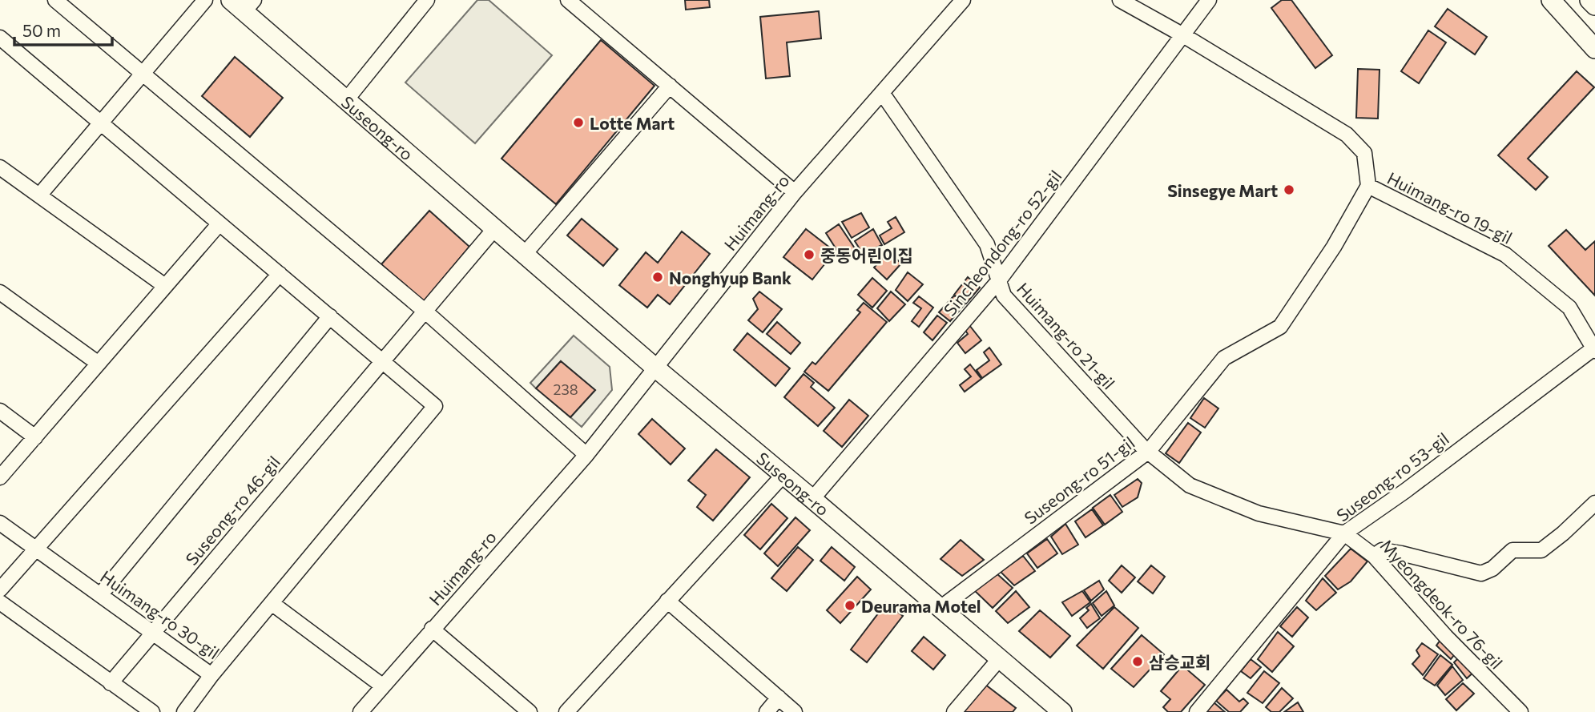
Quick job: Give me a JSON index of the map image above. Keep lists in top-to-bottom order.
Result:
{
  "streets": {
    "main road": ["Suseong-ro"],
    "street": [
      "Huimang-ro 19-gil",
      "Huimang-ro",
      "Sincheondong-ro 52-gil",
      "Huimang-ro 21-gil",
      "Suseong-ro 53-gil",
      "Suseong-ro 51-gil",
      "Suseong-ro 46-gil",
      "Myeongdeok-ro 76-gil",
      "Huimang-ro 30-gil"
    ]
  },
  "crossings": [
    ["Suseong-ro", "Huimang-ro"],
    ["Suseong-ro", "Sincheondong-ro 52-gil"],
    ["Suseong-ro", "Suseong-ro 51-gil"],
    ["Suseong-ro", "Suseong-ro 46-gil"],
    ["Huimang-ro 19-gil", "Sincheondong-ro 52-gil"],
    ["Huimang-ro 19-gil", "Suseong-ro 53-gil"],
    ["Huimang-ro 19-gil", "Suseong-ro 51-gil"],
    ["Huimang-ro", "Huimang-ro 21-gil"],
    ["Sincheondong-ro 52-gil", "Huimang-ro 21-gil"],
    ["Huimang-ro 21-gil", "Suseong-ro 51-gil"],
    ["Huimang-ro 21-gil", "Myeongdeok-ro 76-gil"],
    ["Suseong-ro 53-gil", "Myeongdeok-ro 76-gil"],
    ["Suseong-ro 51-gil", "Myeongdeok-ro 76-gil"],
    ["Suseong-ro 46-gil", "Huimang-ro 30-gil"]
  ],
  "places": [
    "Lotte Mart",
    "Sinsegye Mart",
    "중동어린이집",
    "Nonghyup Bank",
    "Deurama Motel",
    "삼승교회"
  ],
  "house_numbers": ["238"],
  "scale_bar": "50 m"
}
